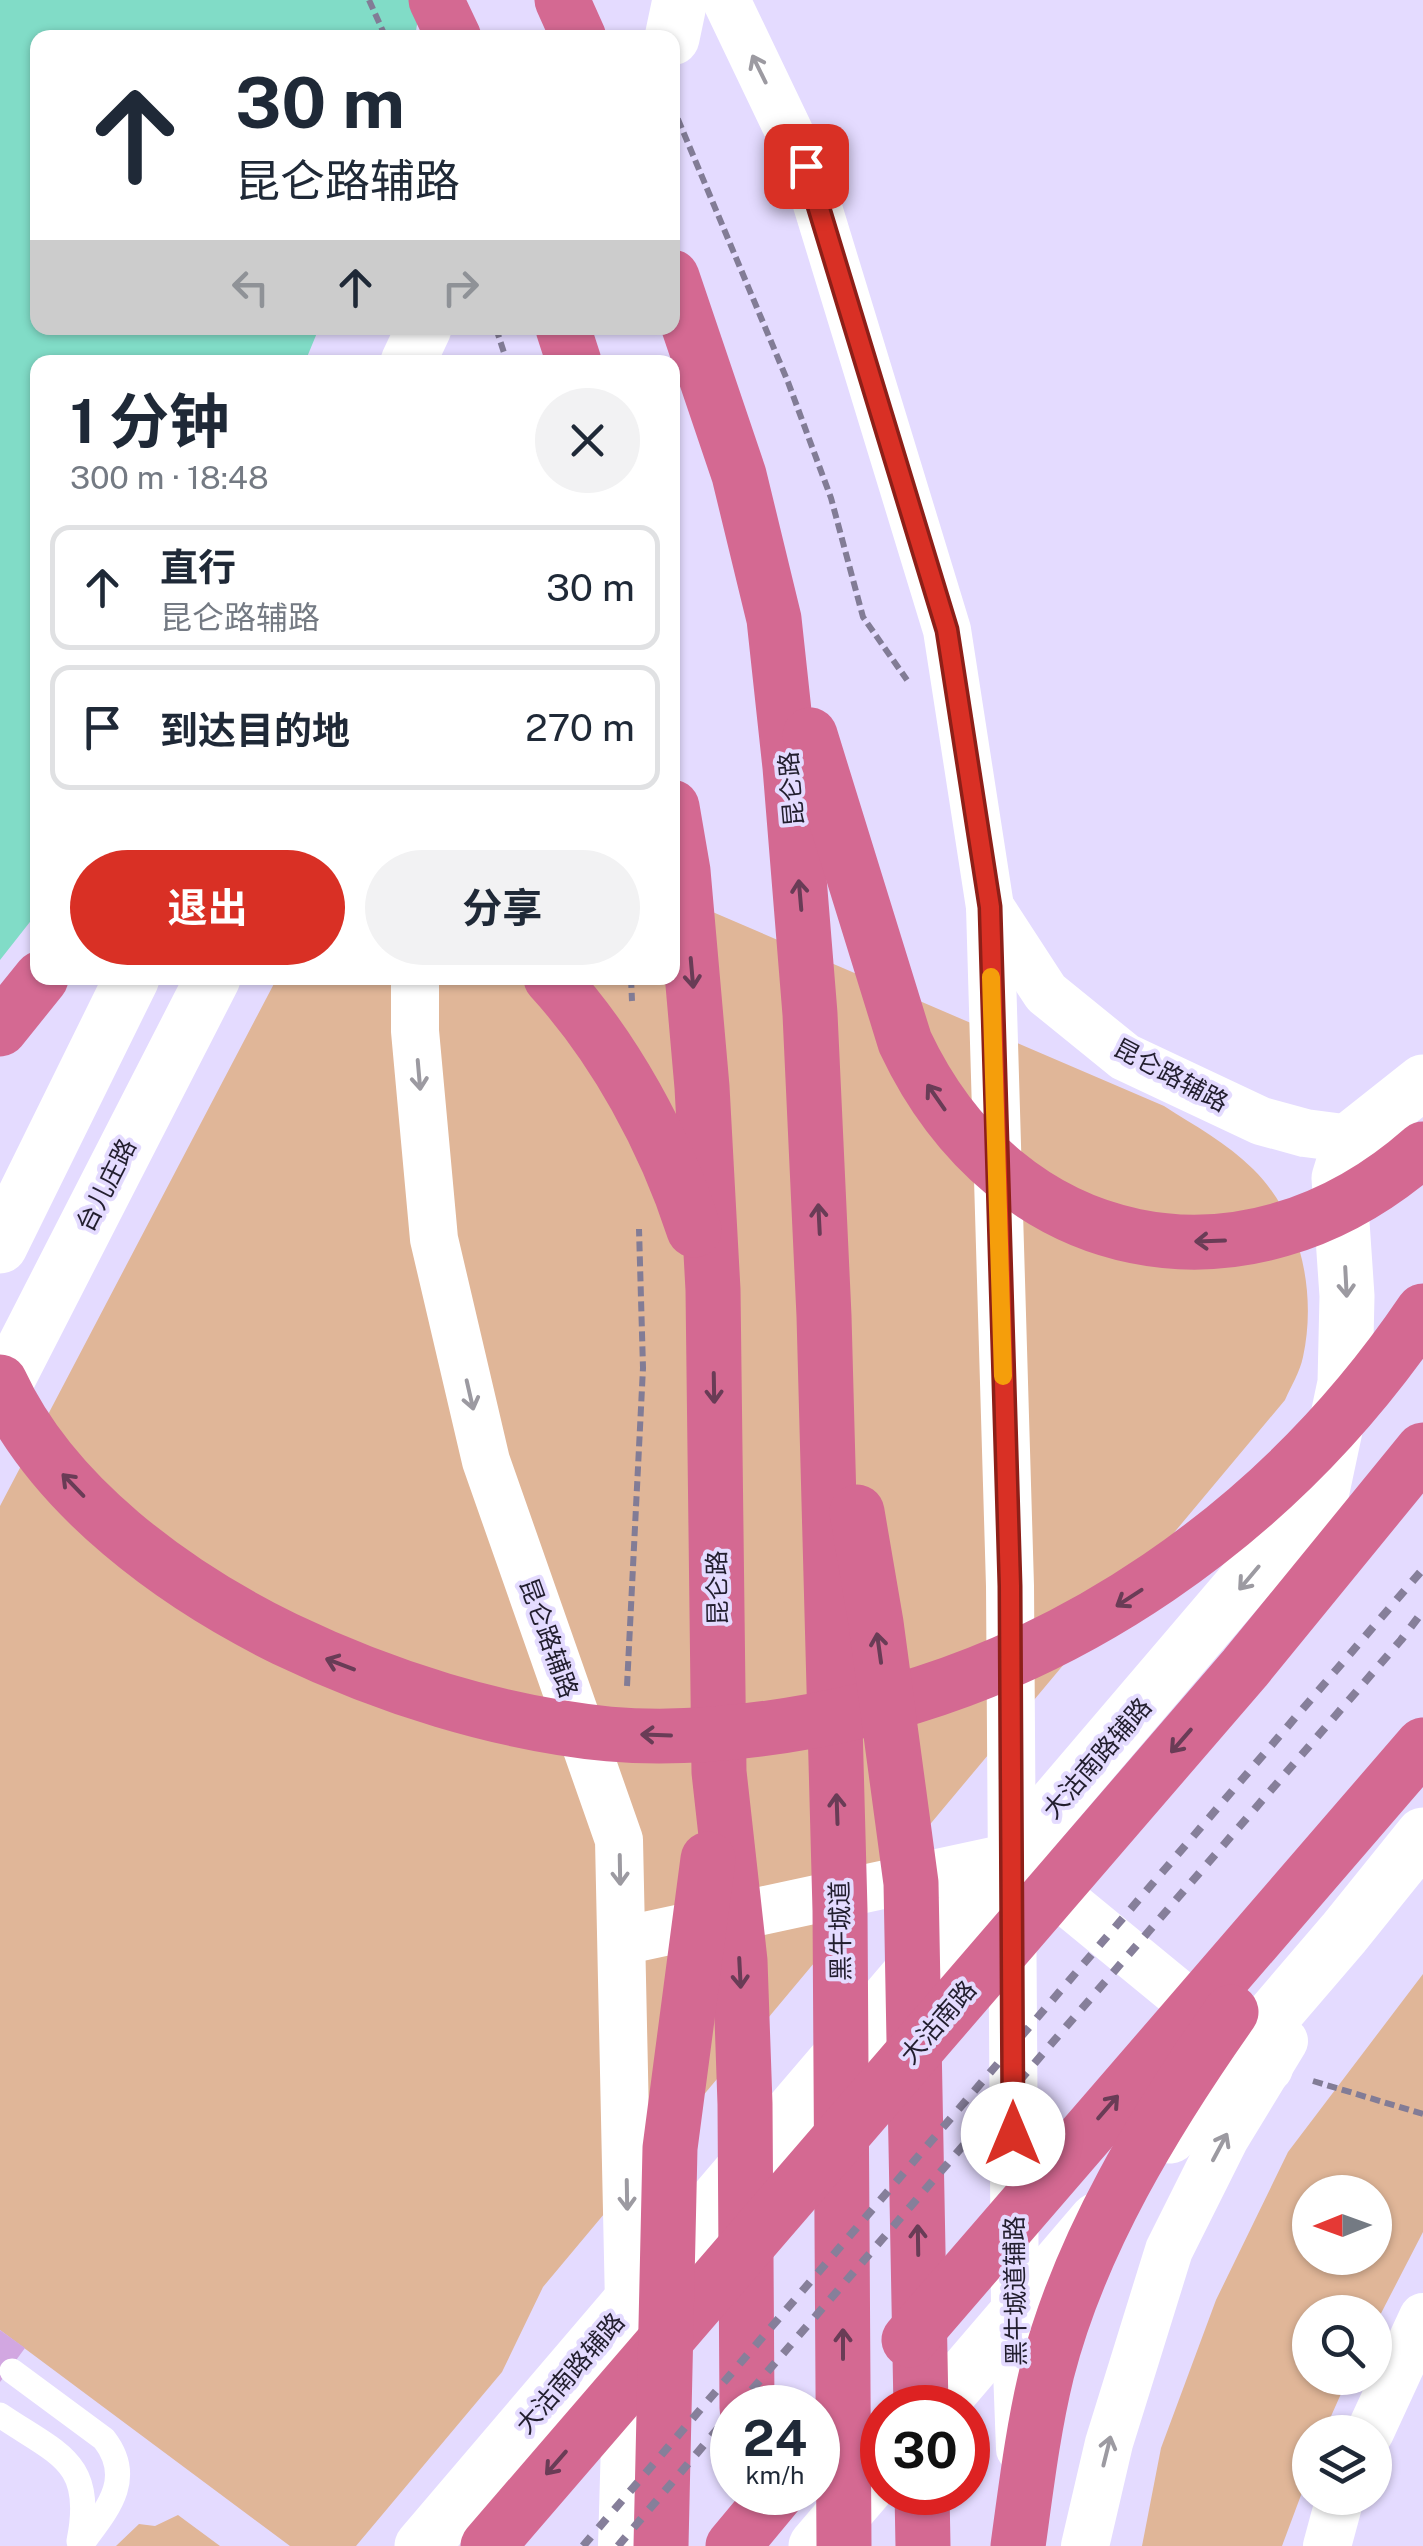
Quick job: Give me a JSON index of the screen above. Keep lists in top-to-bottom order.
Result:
{
  "streets": {
    "highway": ["昆仑路", "黑牛城道", "大沽南路"],
    "street": [
      "昆仑路辅路",
      "台儿庄路",
      "大沽南路辅路",
      "黑牛城道辅路"
    ]
  },
  "crossings": [
    ["昆仑路", "黑牛城道"],
    ["昆仑路辅路", "大沽南路辅路"],
    ["昆仑路辅路", "黑牛城道辅路"]
  ],
  "north": "left",
  "page": {
    "turn": ["30 m", "昆仑路辅路"],
    "heading": ["1 分钟", "300 m · 18:48"],
    "list": [
      {
        "name": "直行",
        "note": "昆仑路辅路",
        "value": "30 m"
      },
      {
        "name": "到达目的地",
        "value": "270 m"
      }
    ],
    "buttons": ["退出", "分享"],
    "speed": "24 km/h",
    "limit": "30"
  }
}
